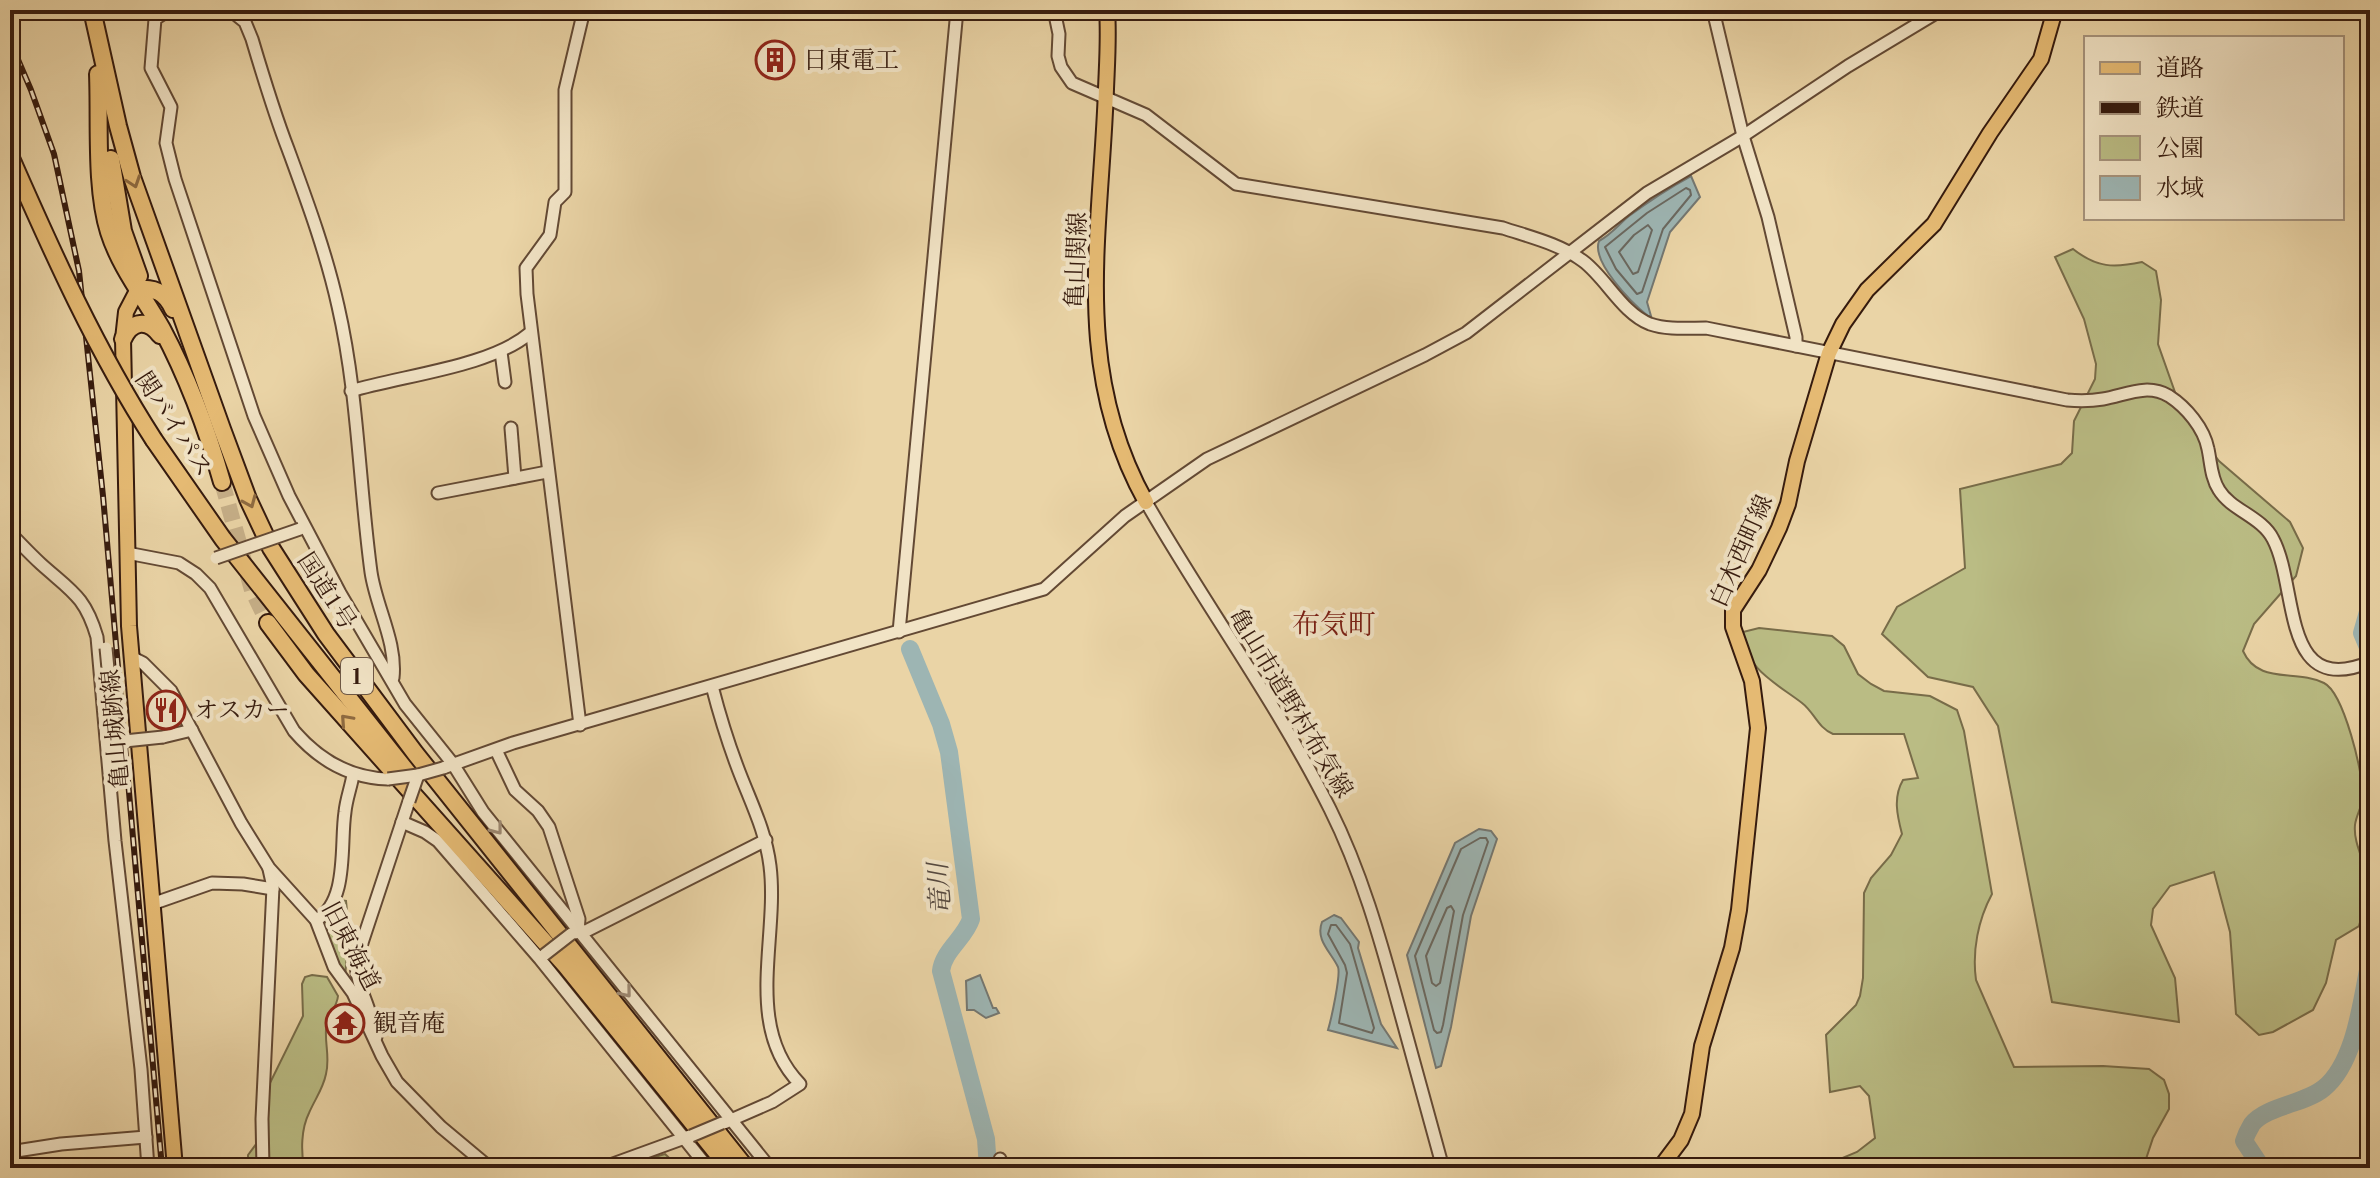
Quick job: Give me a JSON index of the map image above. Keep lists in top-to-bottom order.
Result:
{
  "streets": {
    "highway": ["関バイパス", "国道1号", "1"],
    "main road": ["亀山関線", "白木西町線", "亀山城跡線"],
    "street": ["亀山市道野村布気線", "旧東海道"]
  },
  "crossings": [
    ["亀山関線", "亀山市道野村布気線"],
    ["関バイパス", "1"],
    ["国道1号", "1"],
    ["国道1号", "亀山城跡線"],
    ["亀山城跡線", "旧東海道"]
  ],
  "districts": ["布気町"],
  "water": ["竜川"],
  "places": {
    "building": ["日東電工"],
    "restaurant": ["オスカー"],
    "temple": ["観音庵"]
  },
  "legend": [
    "道路",
    "鉄道",
    "公園",
    "水域"
  ]
}
